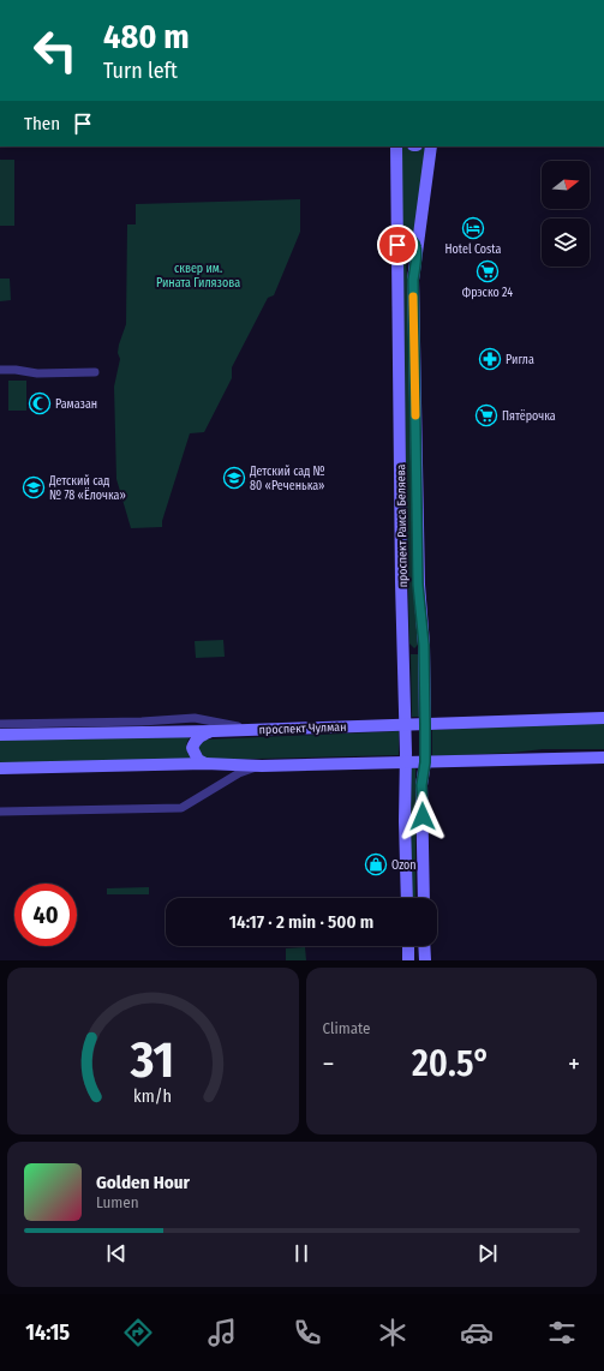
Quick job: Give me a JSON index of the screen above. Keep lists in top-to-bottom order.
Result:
{
  "streets": {
    "street": ["проспект Раиса Беляева", "проспект Чулман"]
  },
  "crossings": [
    ["проспект Раиса Беляева", "проспект Чулман"]
  ],
  "parks": ["сквер им. Рината Гилязова"],
  "places": {
    "hotel": ["Hotel Costa"],
    "supermarket": ["Фрэско 24", "Пятёрочка"],
    "pharmacy": ["Ригла"],
    "mosque": ["Рамазан"],
    "school or university": ["Детский сад № 80 «Реченька»", "Детский сад № 78 «Ёлочка»"],
    "shop": ["Ozon"]
  },
  "north": "right",
  "page": {
    "turn": ["480 m", "Turn left"],
    "then": "Then",
    "limit": "40",
    "trip": "14:17 · 2 min · 500 m",
    "tile": "Climate",
    "heat": ["−", "20.5°", "+"],
    "song": ["Golden Hour", "Lumen"],
    "tabs": "14:15",
    "gauge": ["31", "km/h"]
  }
}
